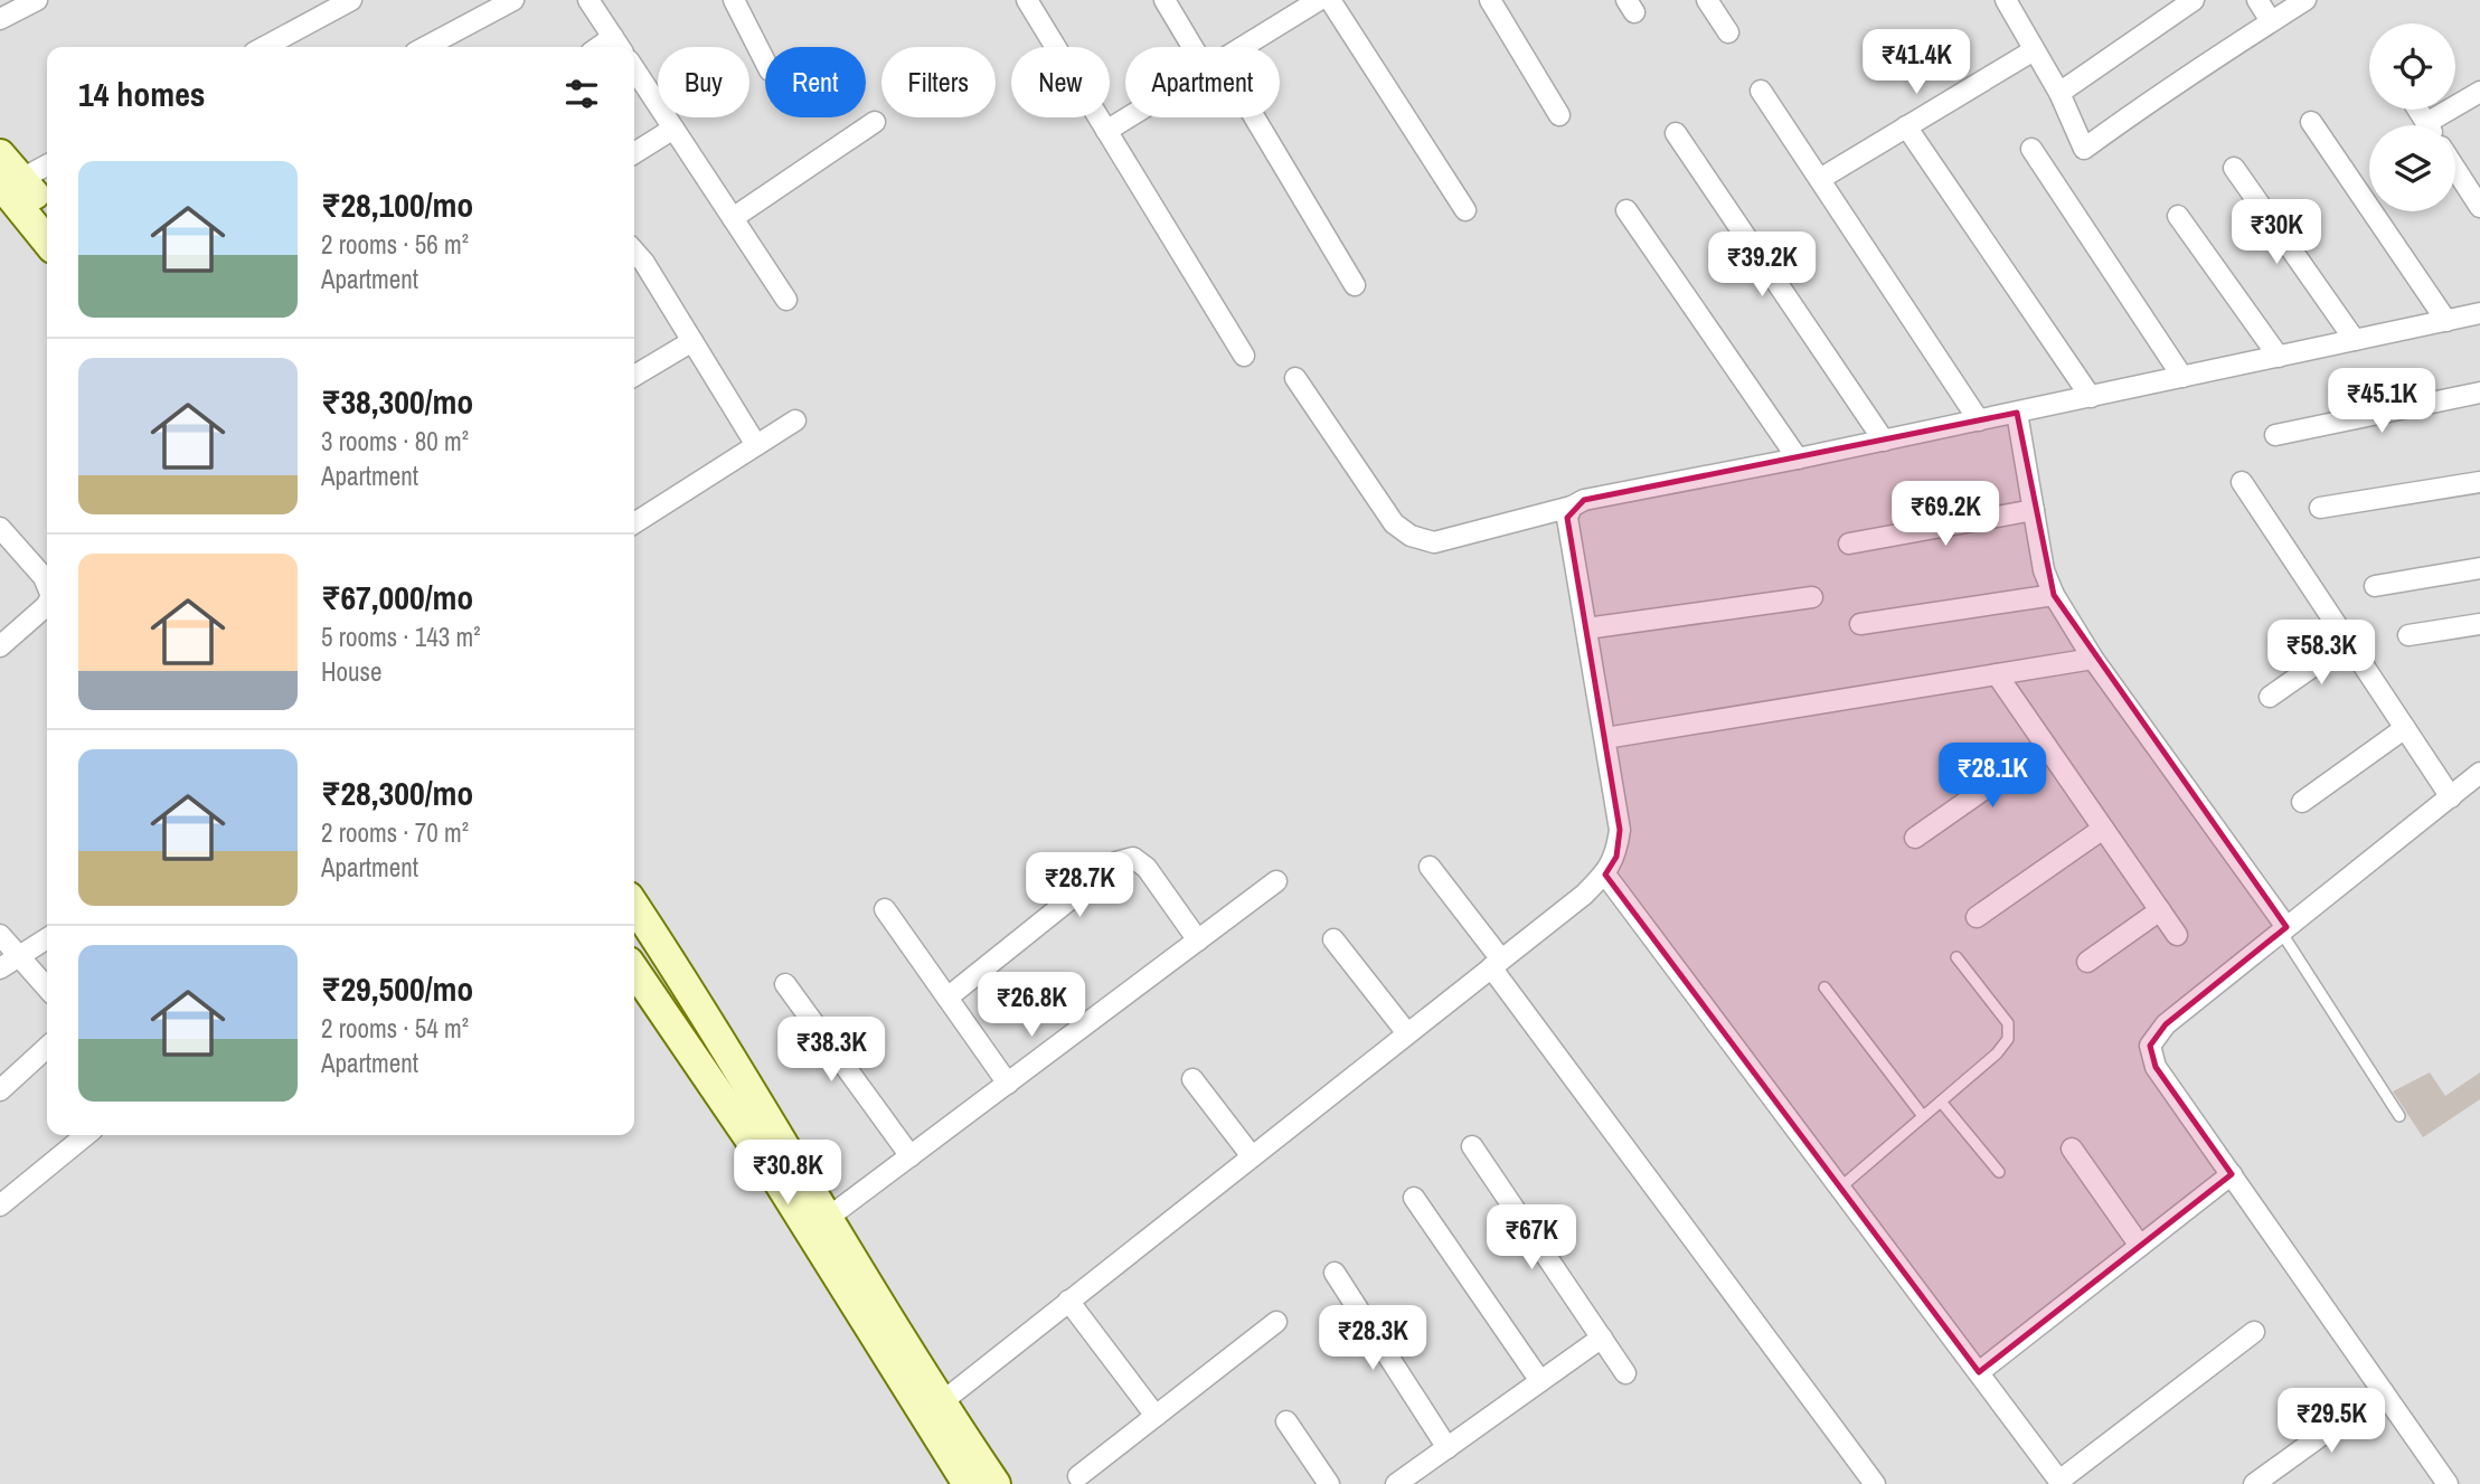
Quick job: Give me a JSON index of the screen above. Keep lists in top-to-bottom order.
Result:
{
  "page": {
    "price": [
      "₹41.4K",
      "₹30K",
      "₹39.2K",
      "₹45.1K",
      "₹69.2K",
      "₹58.3K",
      "₹28.1K",
      "₹28.7K",
      "₹26.8K",
      "₹38.3K",
      "₹30.8K",
      "₹67K",
      "₹28.3K",
      "₹29.5K"
    ],
    "chip": [
      "Buy",
      "Rent",
      "Filters",
      "New",
      "Apartment"
    ],
    "heading": "14 homes",
    "list": [
      {
        "name": "₹28,100/mo",
        "note": "2 rooms · 56 m² · Apartment"
      },
      {
        "name": "₹38,300/mo",
        "note": "3 rooms · 80 m² · Apartment"
      },
      {
        "name": "₹67,000/mo",
        "note": "5 rooms · 143 m² · House"
      },
      {
        "name": "₹28,300/mo",
        "note": "2 rooms · 70 m² · Apartment"
      },
      {
        "name": "₹29,500/mo",
        "note": "2 rooms · 54 m² · Apartment"
      }
    ]
  }
}
